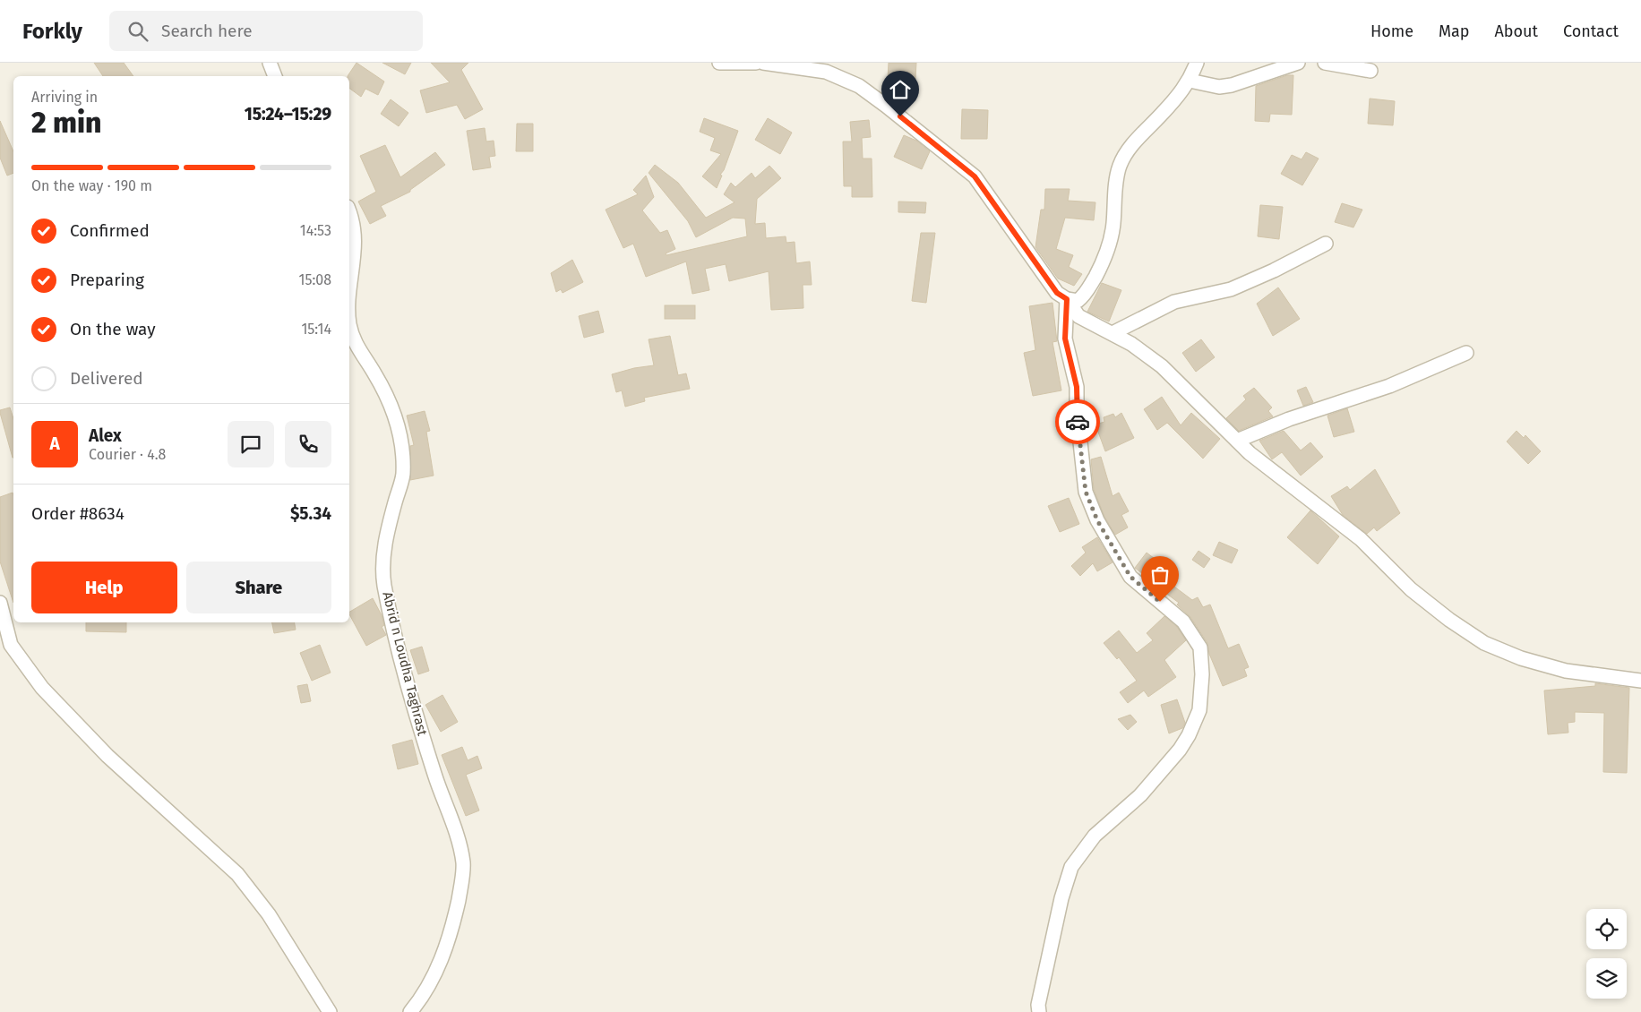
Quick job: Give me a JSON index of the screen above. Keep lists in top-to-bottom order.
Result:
{
  "streets": {
    "street": ["Abrid n Loudha Taghrast"]
  },
  "page": {
    "header": "Forkly",
    "search": "Search here",
    "nav": [
      "Home",
      "Map",
      "About",
      "Contact"
    ],
    "heading": ["2 min", "Arriving in", "15:24–15:29"],
    "panel": [
      "Alex",
      "Courier · 4.8",
      "Order #8634",
      "$5.34"
    ],
    "bar": "On the way · 190 m",
    "list": [
      ["Confirmed", "14:53"],
      ["Preparing", "15:08"],
      ["On the way", "15:14"],
      "Delivered"
    ],
    "round": "A",
    "buttons": ["Help", "Share"]
  }
}
